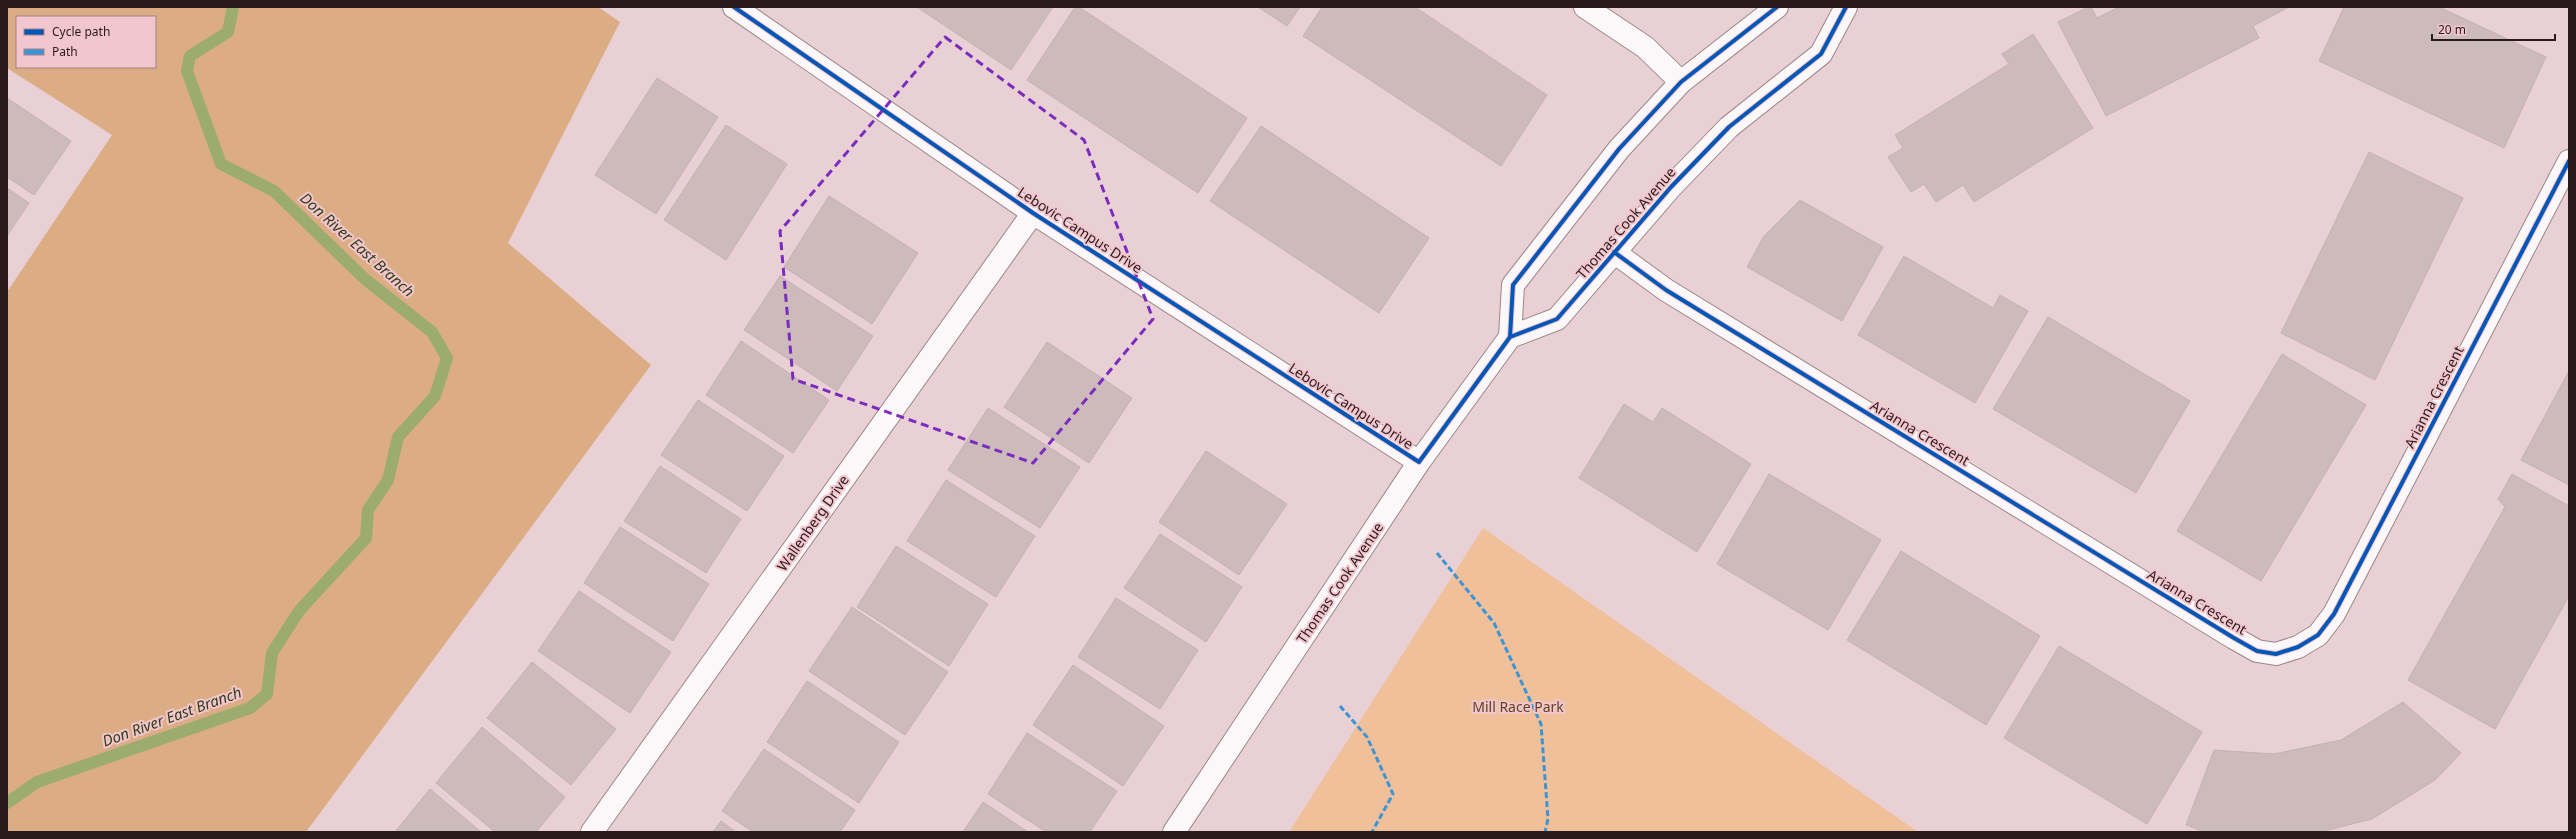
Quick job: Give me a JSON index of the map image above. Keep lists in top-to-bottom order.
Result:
{
  "streets": {
    "street": [
      "Thomas Cook Avenue",
      "Lebovic Campus Drive",
      "Arianna Crescent",
      "Wallenberg Drive"
    ]
  },
  "crossings": [
    ["Thomas Cook Avenue", "Lebovic Campus Drive"],
    ["Thomas Cook Avenue", "Arianna Crescent"],
    ["Lebovic Campus Drive", "Wallenberg Drive"]
  ],
  "water": ["Don River East Branch"],
  "parks": ["Mill Race Park"],
  "legend": ["Cycle path", "Path"],
  "scale_bar": "20 m"
}
